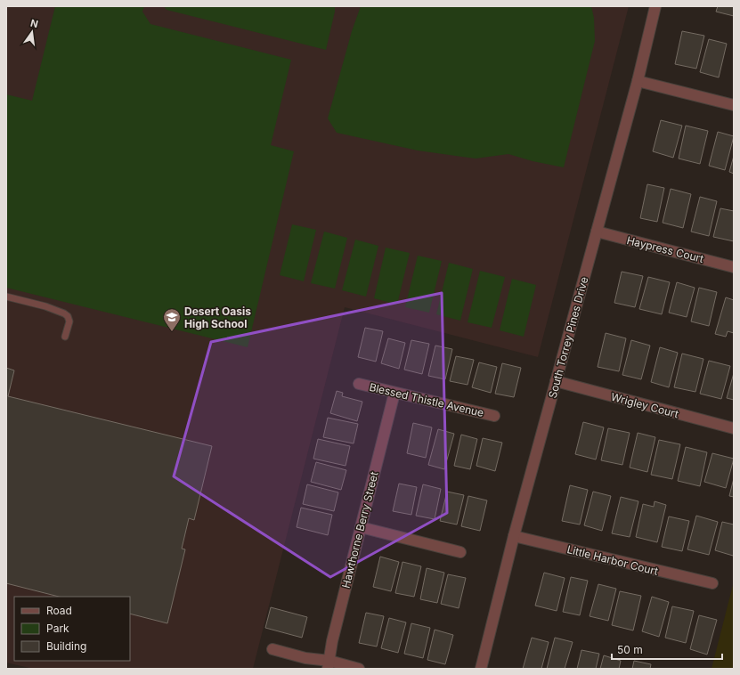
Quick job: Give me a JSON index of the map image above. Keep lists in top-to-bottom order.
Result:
{
  "streets": {
    "street": [
      "Haypress Court",
      "South Torrey Pines Drive",
      "Blessed Thistle Avenue",
      "Wrigley Court",
      "Hawthorne Berry Street",
      "Little Harbor Court"
    ]
  },
  "crossings": [
    ["Haypress Court", "South Torrey Pines Drive"],
    ["South Torrey Pines Drive", "Wrigley Court"],
    ["South Torrey Pines Drive", "Little Harbor Court"],
    ["Blessed Thistle Avenue", "Hawthorne Berry Street"]
  ],
  "places": {
    "school or university": ["Desert Oasis High School"]
  },
  "legend": ["Road", "Park", "Building"],
  "scale_bar": "50 m",
  "north": "top"
}
